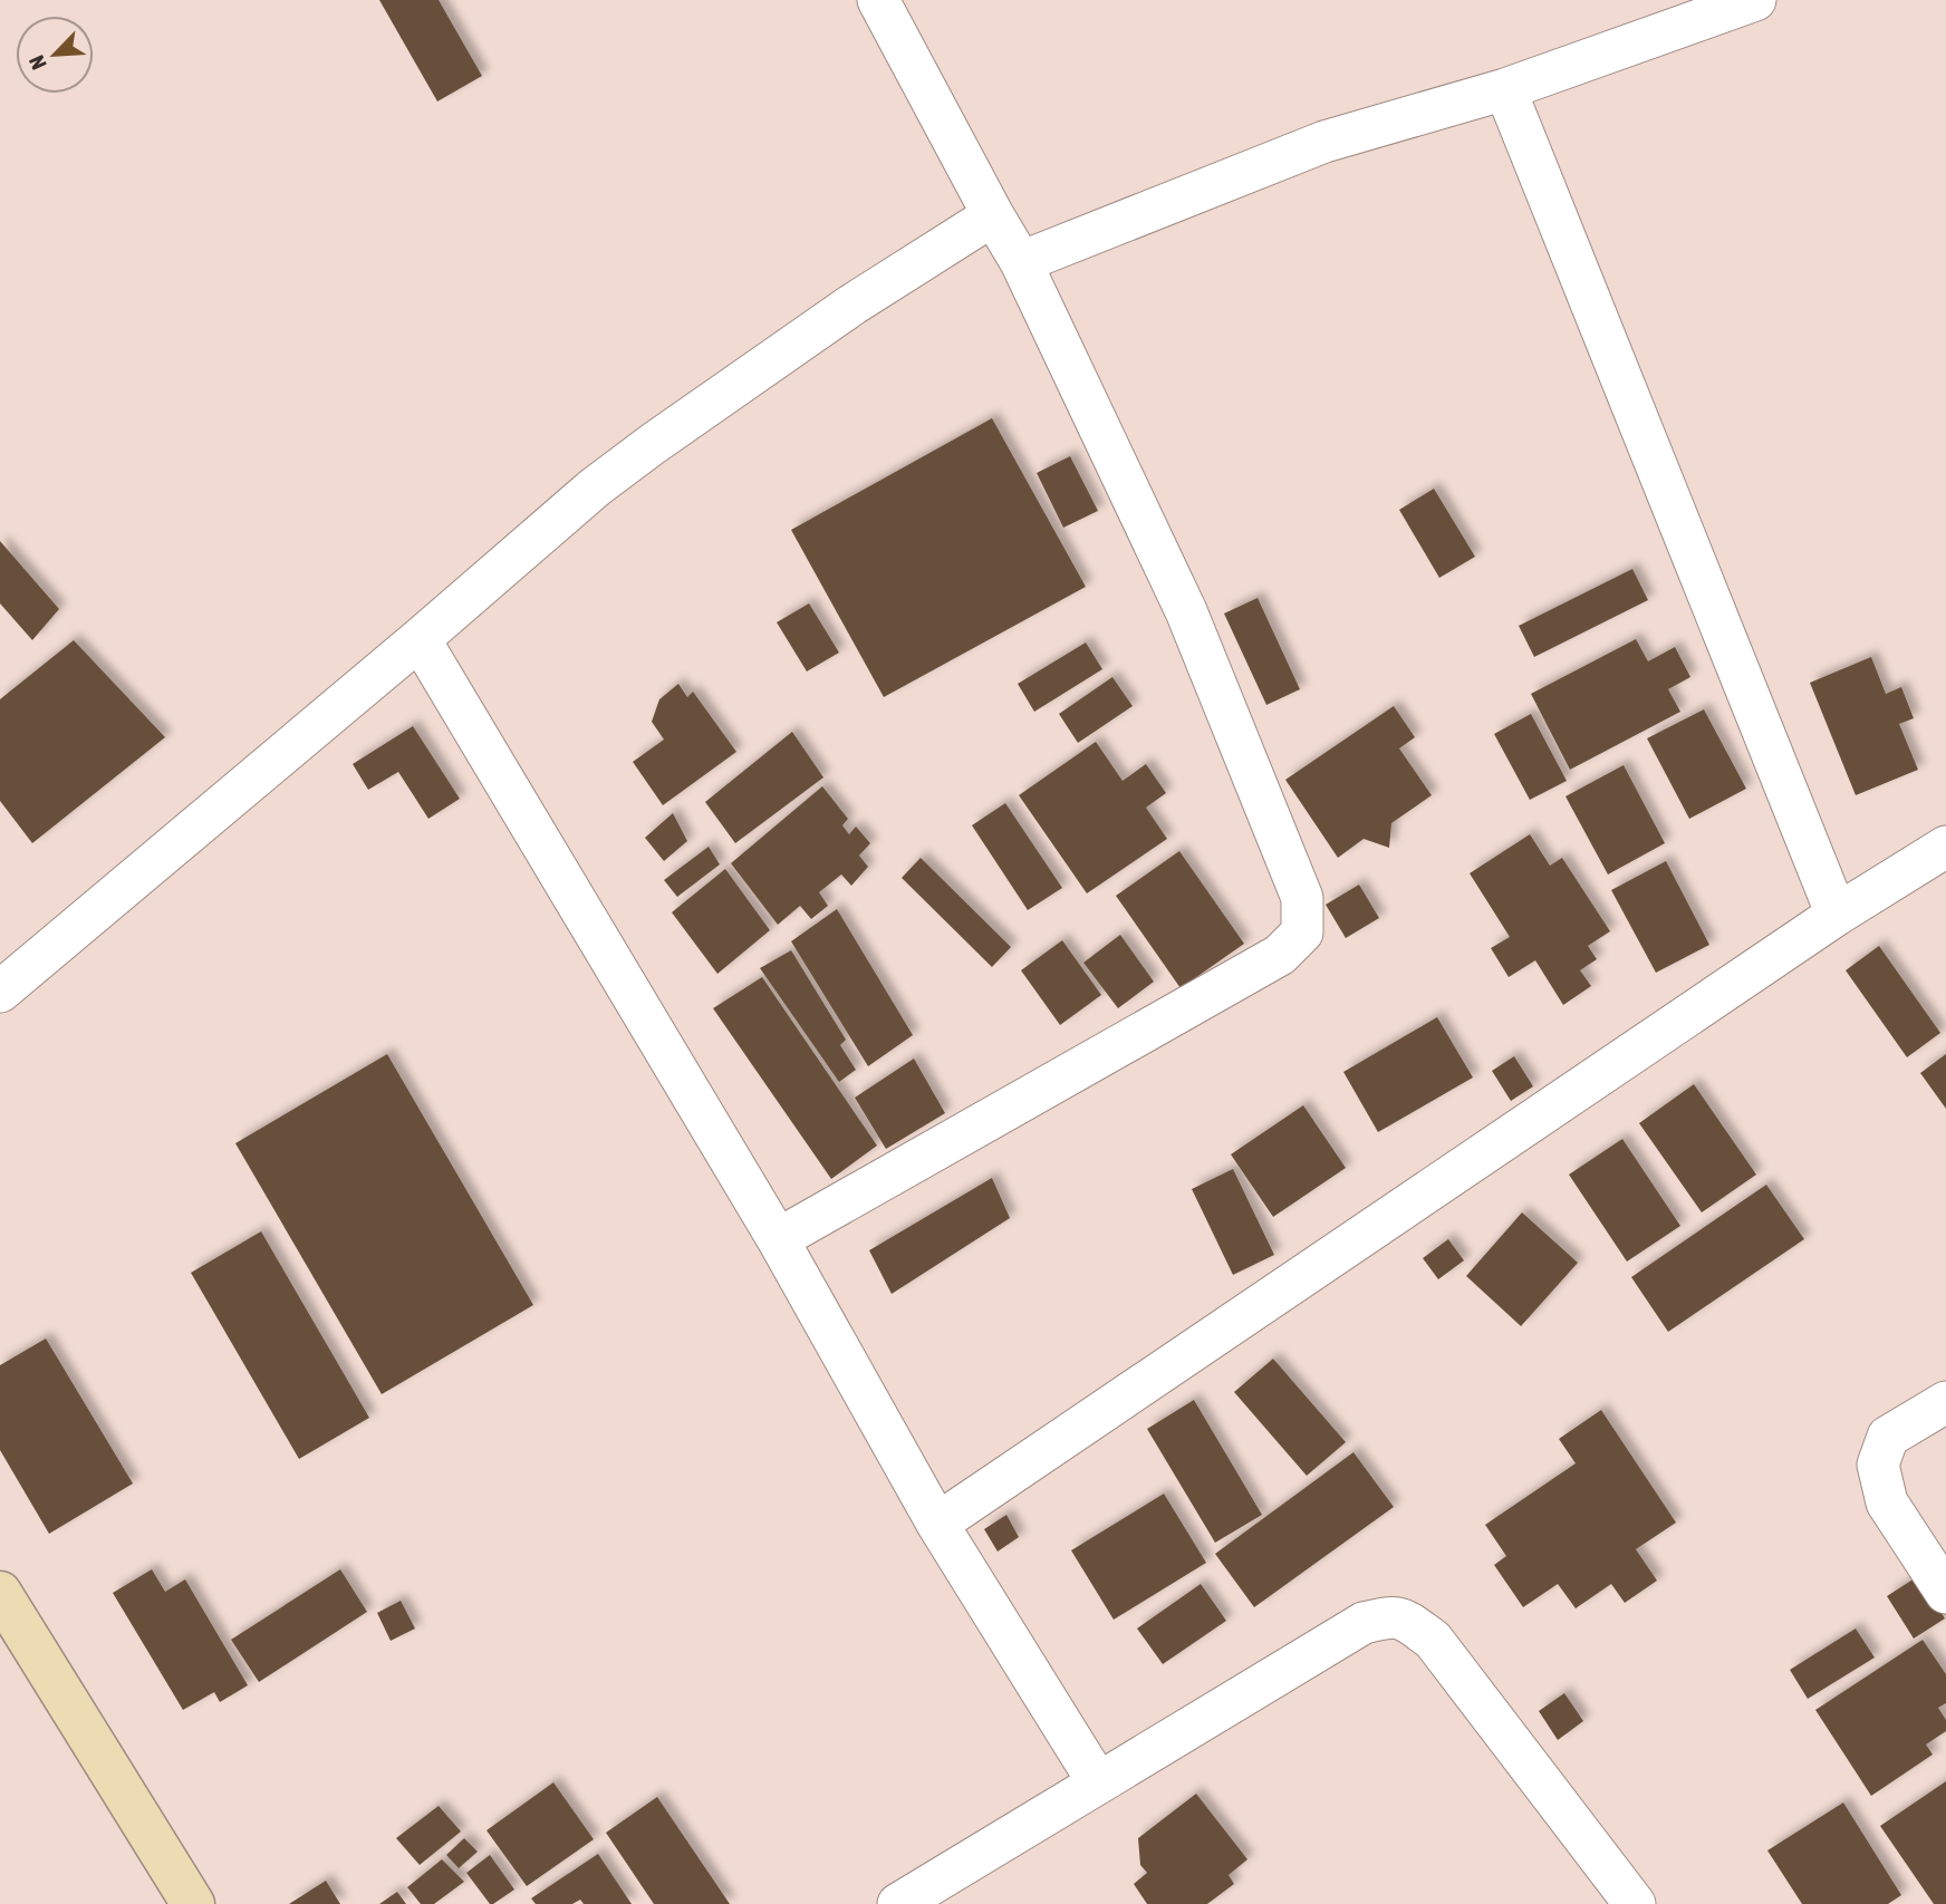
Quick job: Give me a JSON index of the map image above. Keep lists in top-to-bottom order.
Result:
{
  "north": "bottom left"
}
